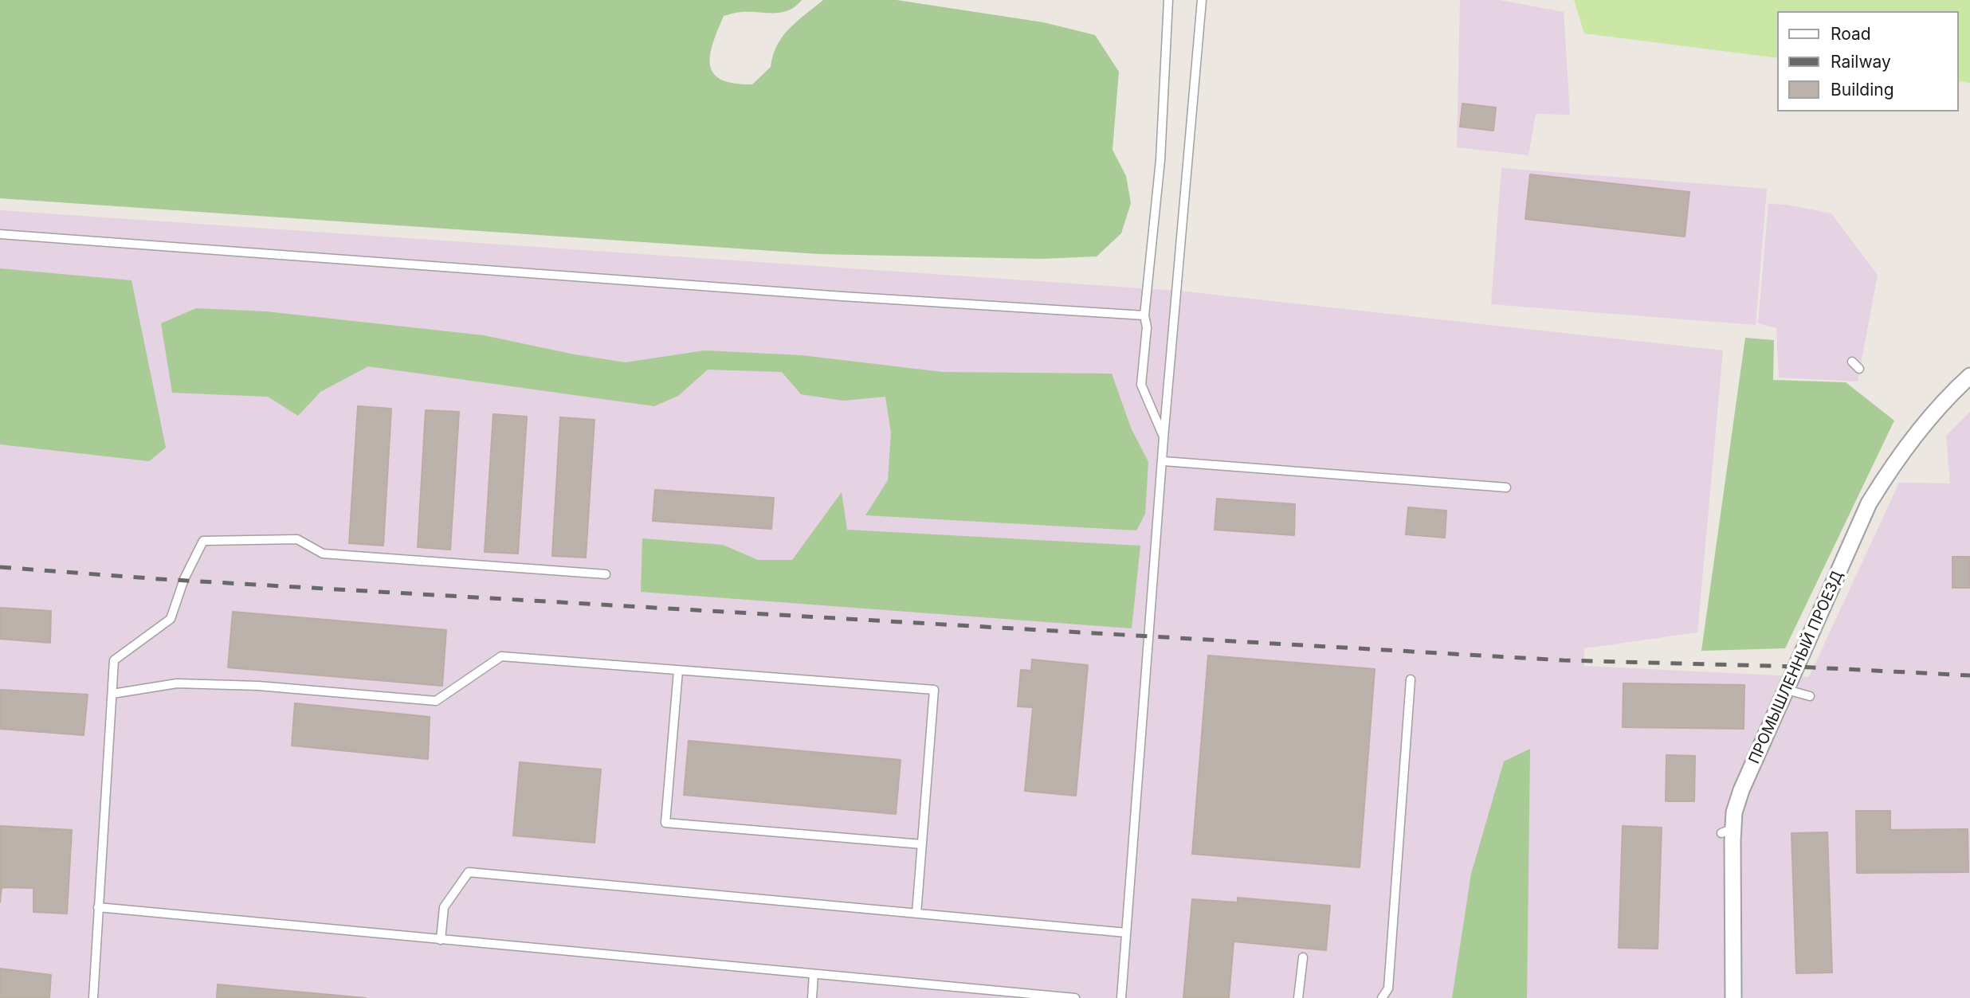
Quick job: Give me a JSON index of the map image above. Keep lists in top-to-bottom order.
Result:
{
  "streets": {
    "street": ["ПРОМЫШЛЕННЫЙ ПРОЕЗД"]
  },
  "legend": ["Road", "Railway", "Building"]
}
